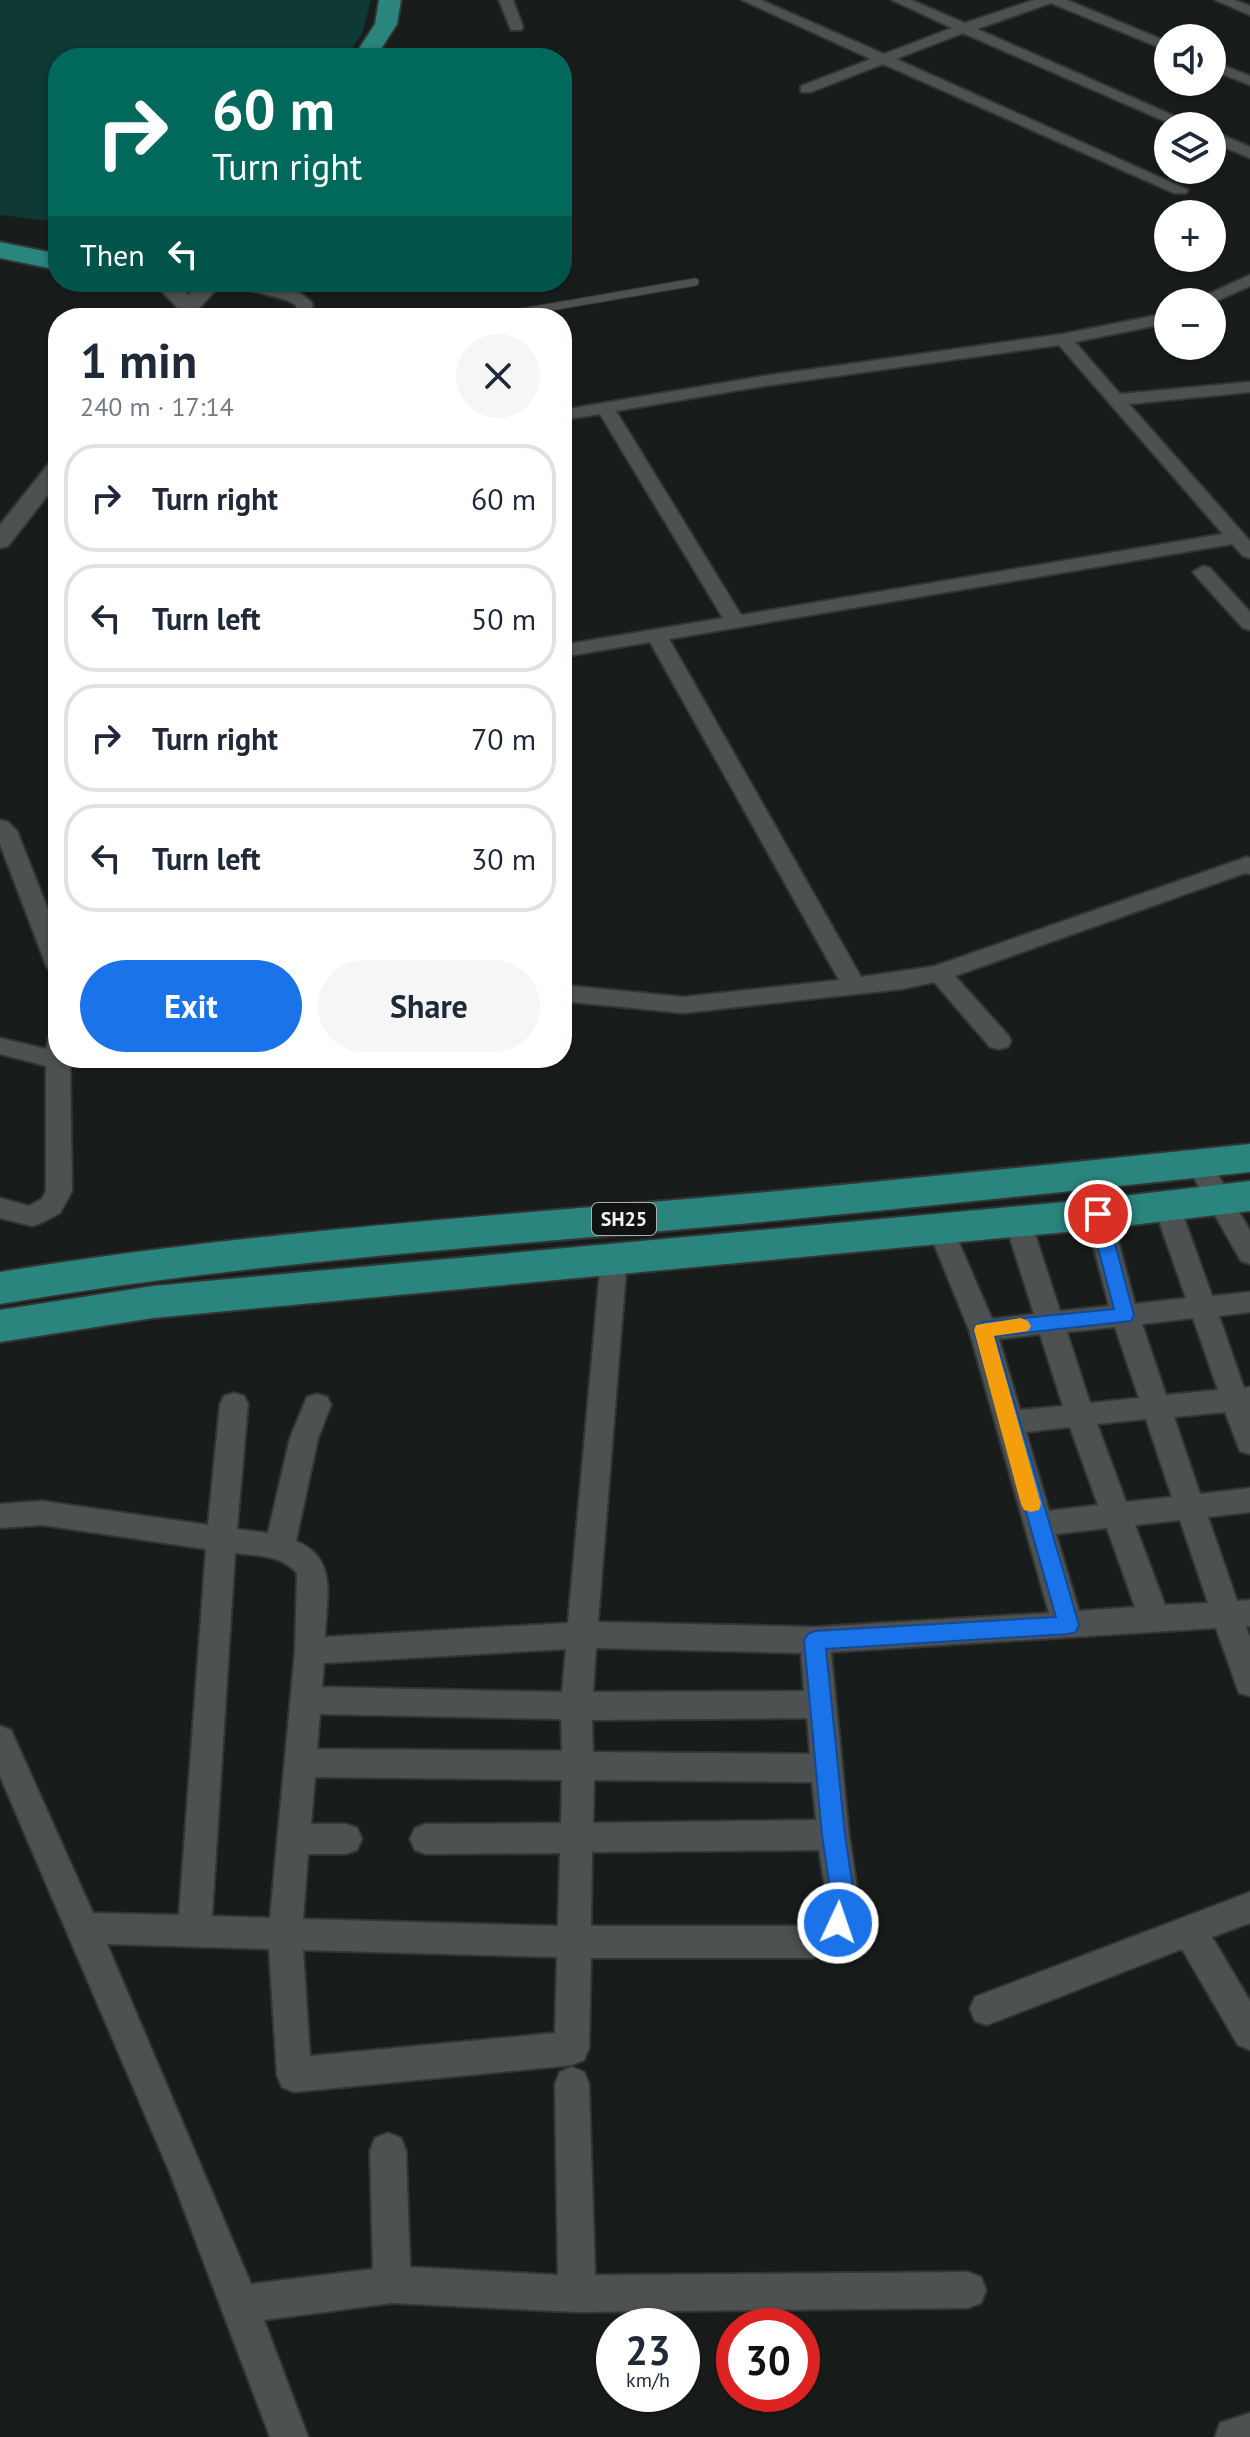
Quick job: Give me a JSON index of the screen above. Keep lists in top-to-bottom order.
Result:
{
  "streets": {
    "main road": ["SH25"]
  },
  "page": {
    "map_buttons": ["+", "−"],
    "turn": ["60 m", "Turn right"],
    "then": "Then",
    "heading": ["1 min", "240 m · 17:14"],
    "list": [
      {
        "name": "Turn right",
        "value": "60 m"
      },
      {
        "name": "Turn left",
        "value": "50 m"
      },
      {
        "name": "Turn right",
        "value": "70 m"
      },
      {
        "name": "Turn left",
        "value": "30 m"
      }
    ],
    "buttons": ["Exit", "Share"],
    "speed": "23 km/h",
    "limit": "30"
  }
}
